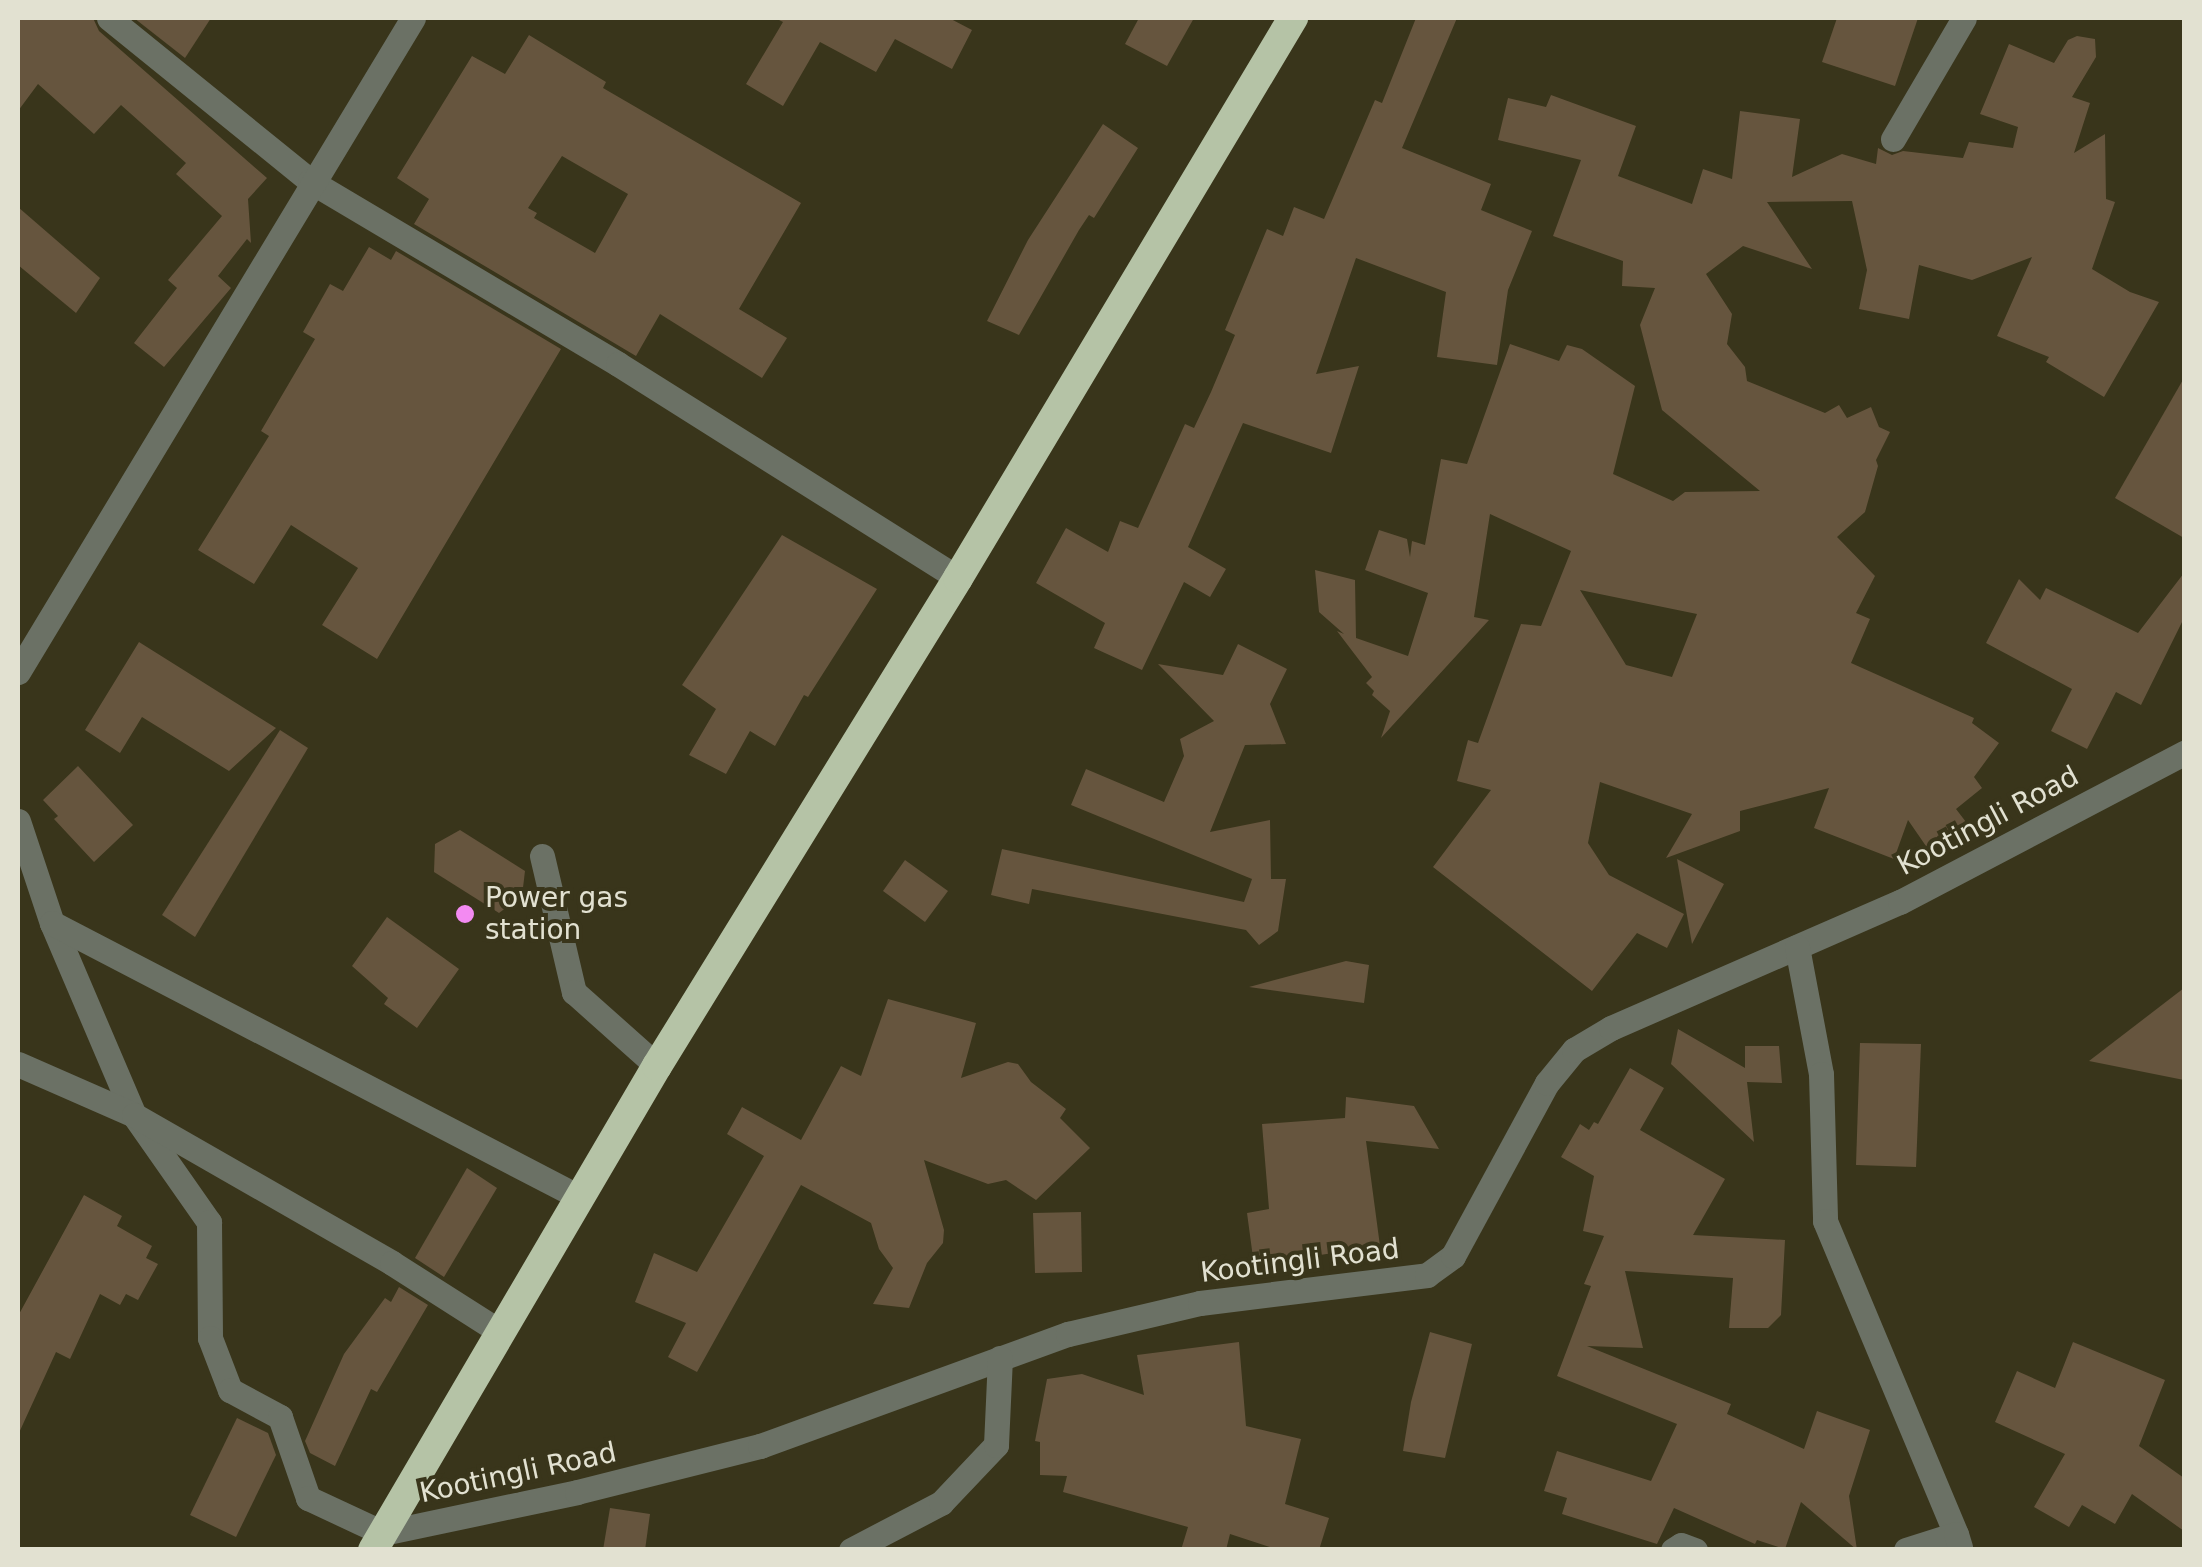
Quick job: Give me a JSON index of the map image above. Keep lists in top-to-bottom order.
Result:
{
  "streets": {
    "street": ["Kootingli Road"]
  },
  "places": ["Power gas station"]
}
